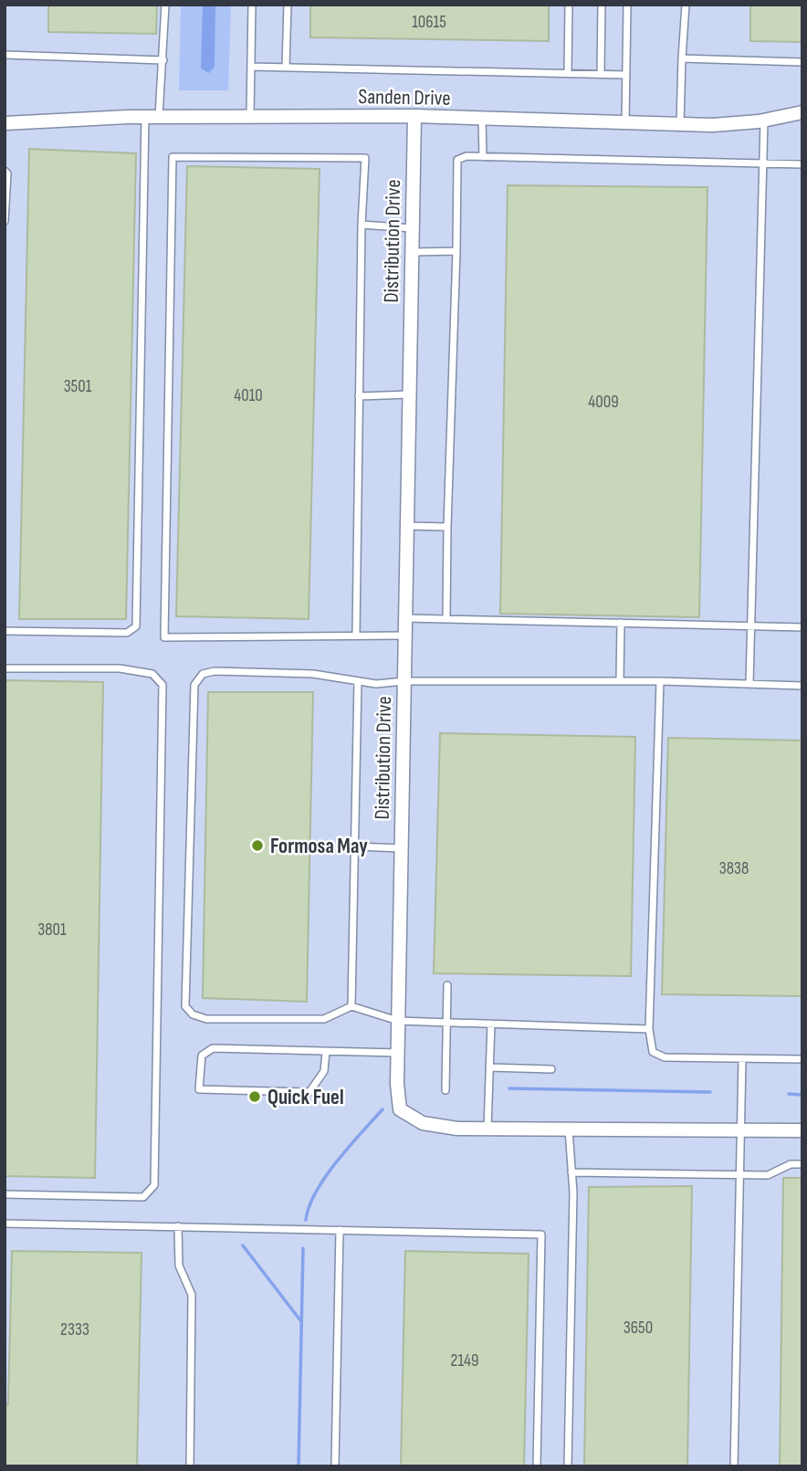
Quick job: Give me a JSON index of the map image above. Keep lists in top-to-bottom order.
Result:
{
  "streets": {
    "street": ["Sanden Drive", "Distribution Drive"]
  },
  "crossings": [
    ["Sanden Drive", "Distribution Drive"]
  ],
  "places": ["Formosa May", "Quick Fuel"],
  "house_numbers": [
    "10615",
    "3501",
    "4010",
    "4009",
    "3838",
    "3801",
    "3650",
    "2333",
    "2149"
  ]
}
